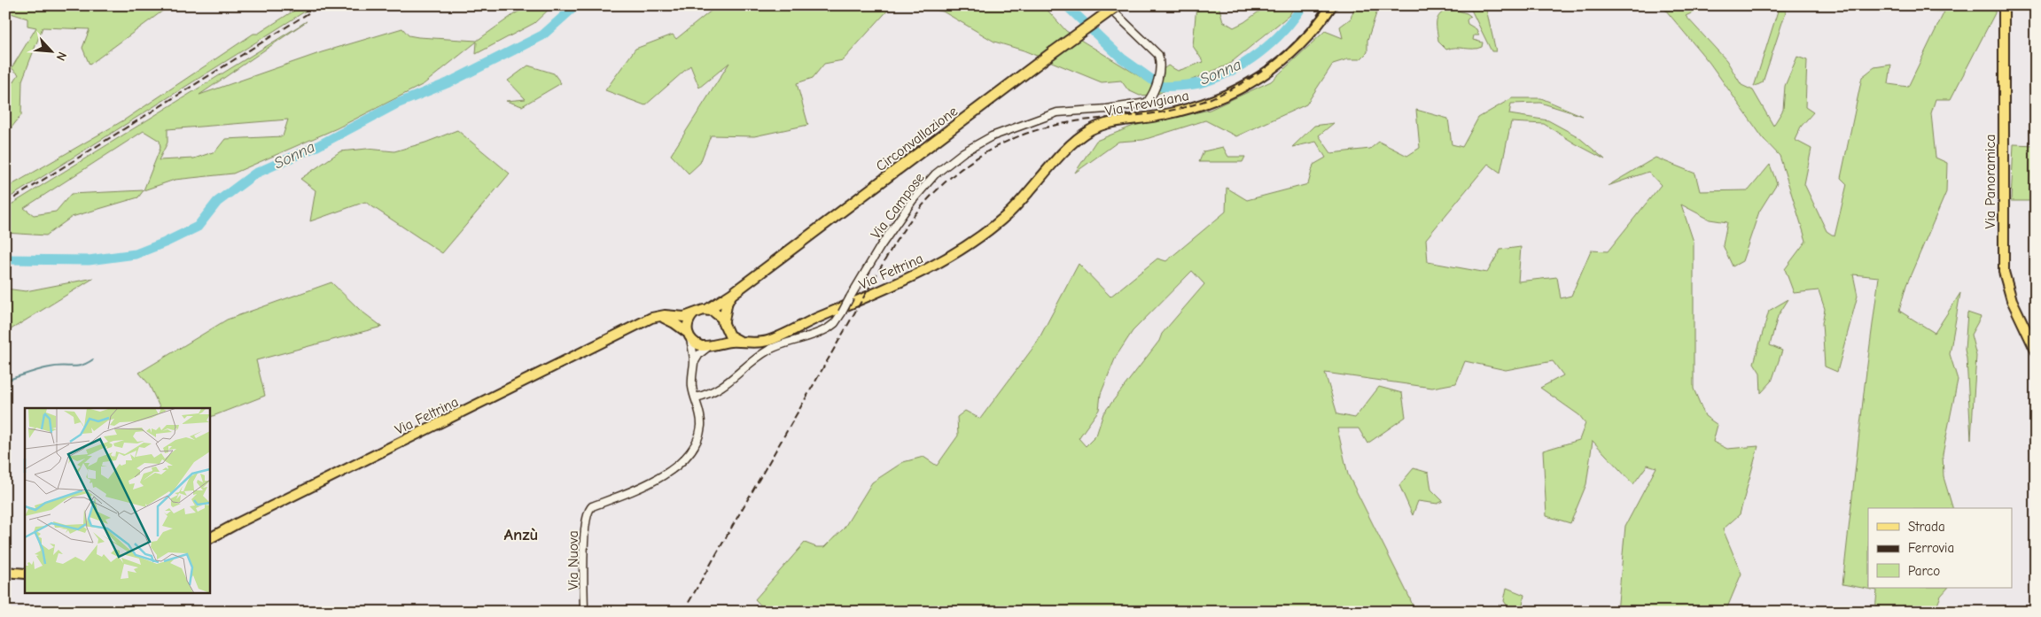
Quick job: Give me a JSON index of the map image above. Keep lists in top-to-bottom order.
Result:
{
  "streets": {
    "highway": ["Circonvallazione"],
    "main road": ["Via Trevigiana", "Via Panoramica", "Via Feltrina"],
    "street": ["Via Campose", "Via Nuova"]
  },
  "crossings": [
    ["Via Trevigiana", "Via Feltrina"],
    ["Circonvallazione", "Via Feltrina"],
    ["Via Campose", "Via Nuova"]
  ],
  "districts": ["Anzù"],
  "water": ["Sonna"],
  "legend": ["Strada", "Ferrovia", "Parco"],
  "north": "bottom right"
}
